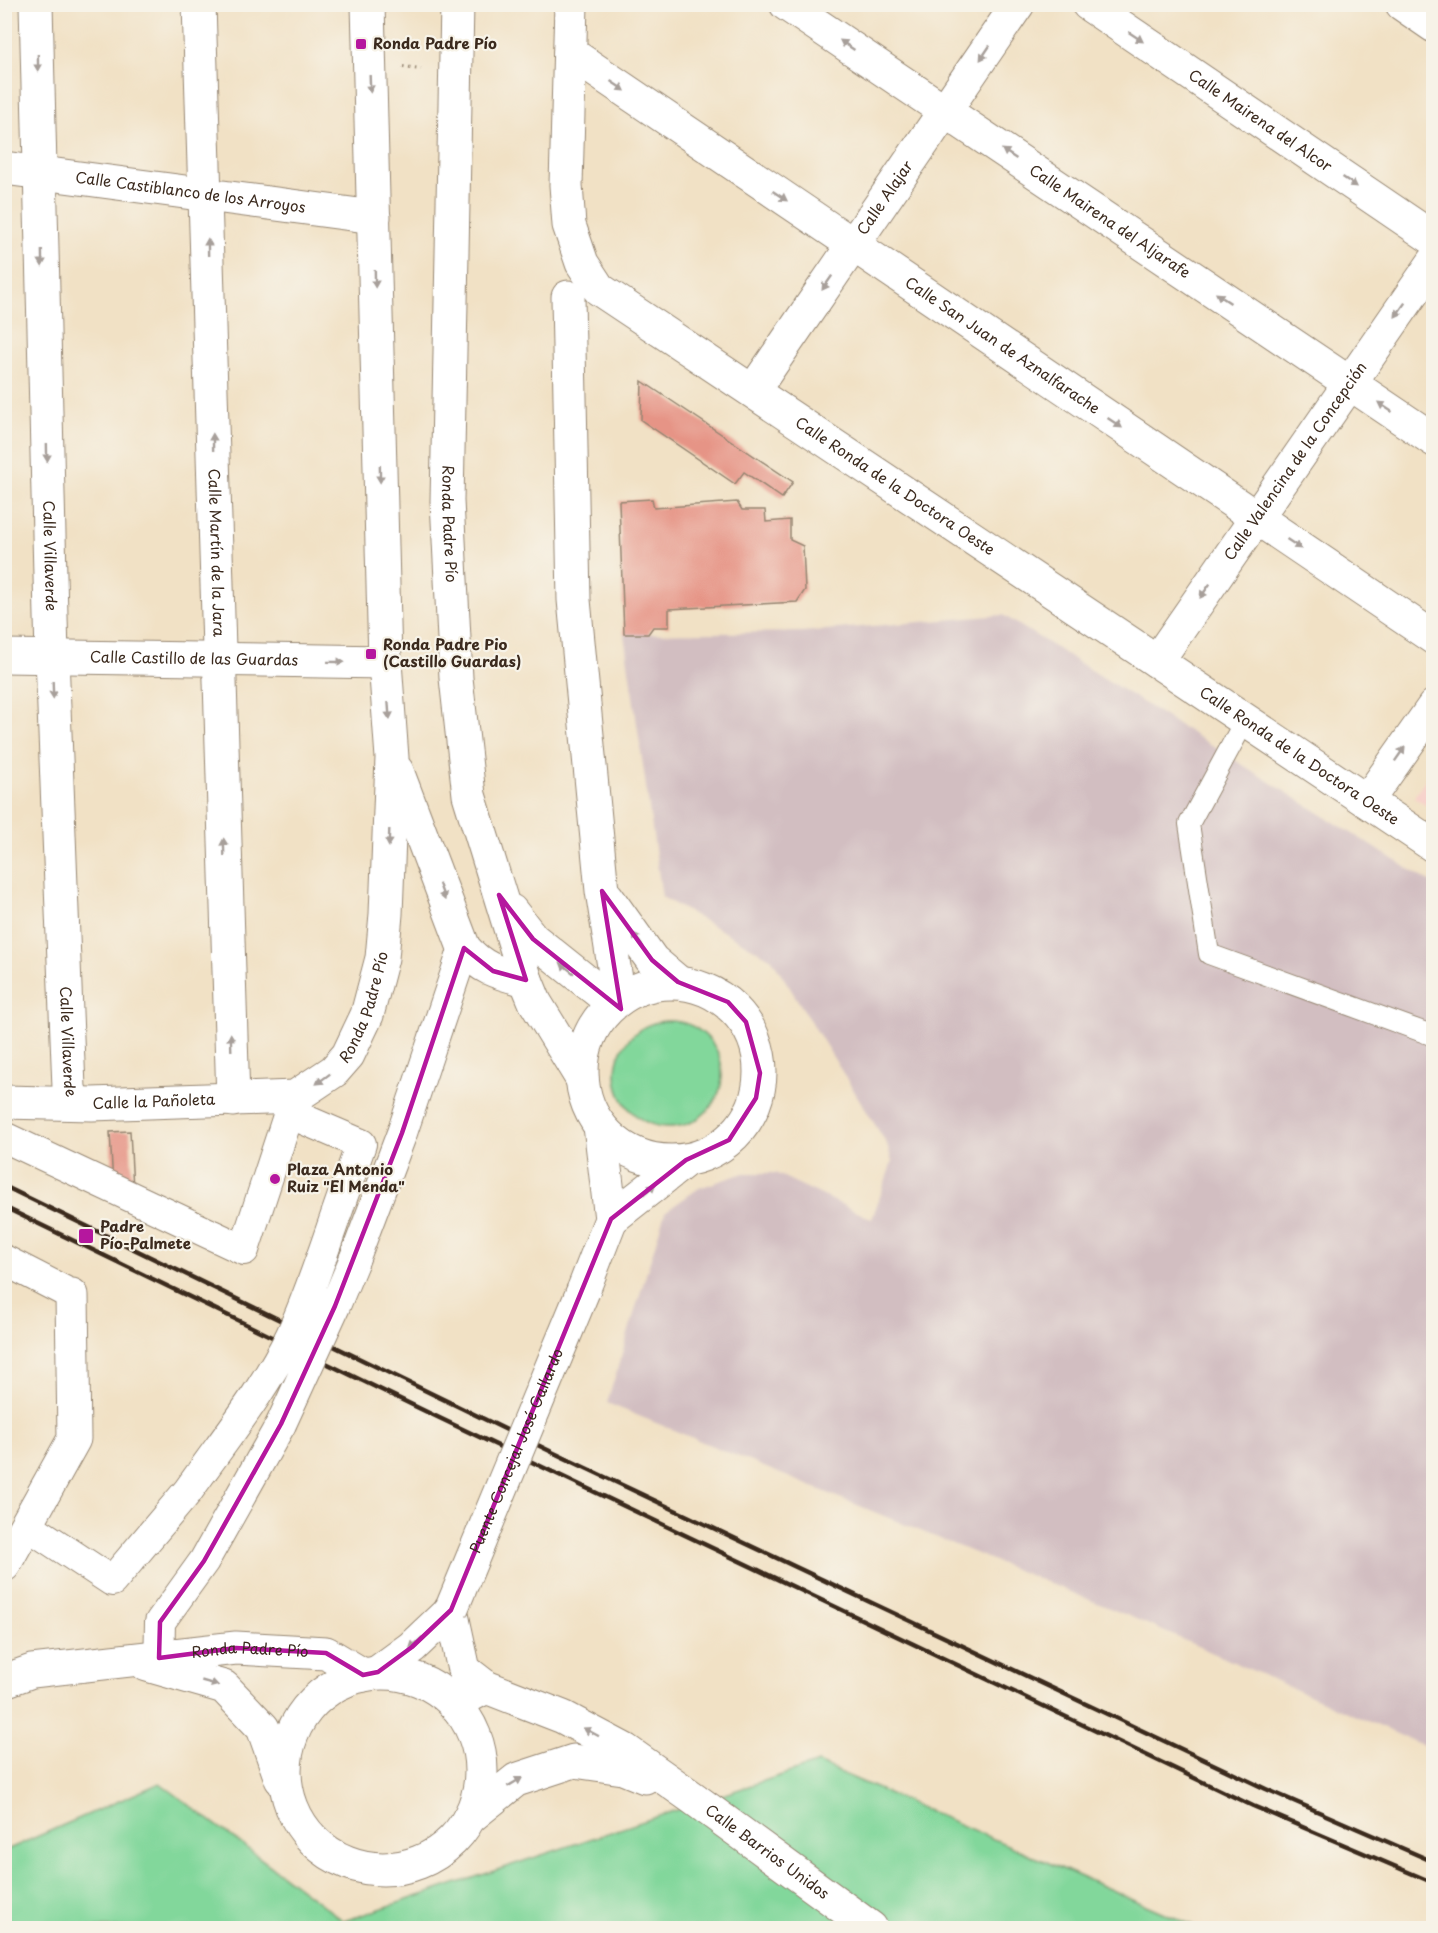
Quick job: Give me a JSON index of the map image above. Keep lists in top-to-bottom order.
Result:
{
  "streets": {
    "street": [
      "Calle Mairena del Alcor",
      "Calle Castiblanco de los Arroyos",
      "Calle Alajar",
      "Calle Mairena del Aljarafe",
      "Calle San Juan de Aznalfarache",
      "Calle Valencina de la Concepción",
      "Calle Ronda de la Doctora Oeste",
      "Ronda Padre Pío",
      "Calle Martín de la Jara",
      "Calle Villaverde",
      "Calle Castillo de las Guardas",
      "Calle la Pañoleta",
      "Puente Concejal José Gallardo",
      "Calle Barrios Unidos"
    ]
  },
  "crossings": [
    ["Calle Castiblanco de los Arroyos", "Ronda Padre Pío"],
    ["Calle Castiblanco de los Arroyos", "Calle Martín de la Jara"],
    ["Calle Castiblanco de los Arroyos", "Calle Villaverde"],
    ["Calle Alajar", "Calle Mairena del Aljarafe"],
    ["Calle Alajar", "Calle San Juan de Aznalfarache"],
    ["Calle Alajar", "Calle Ronda de la Doctora Oeste"],
    ["Calle Mairena del Aljarafe", "Calle Valencina de la Concepción"],
    ["Calle San Juan de Aznalfarache", "Calle Valencina de la Concepción"],
    ["Calle San Juan de Aznalfarache", "Calle Ronda de la Doctora Oeste"],
    ["Calle Valencina de la Concepción", "Calle Ronda de la Doctora Oeste"],
    ["Ronda Padre Pío", "Calle Castillo de las Guardas"],
    ["Ronda Padre Pío", "Puente Concejal José Gallardo"],
    ["Calle Martín de la Jara", "Calle Castillo de las Guardas"],
    ["Calle Martín de la Jara", "Calle la Pañoleta"],
    ["Calle Villaverde", "Calle Castillo de las Guardas"],
    ["Calle Villaverde", "Calle la Pañoleta"]
  ],
  "one_way": [
    "Calle Mairena del Alcor",
    "Calle Alajar",
    "Calle Mairena del Aljarafe",
    "Calle San Juan de Aznalfarache",
    "Calle Martín de la Jara",
    "Calle Villaverde",
    "Calle Castillo de las Guardas"
  ],
  "places": {
    "transit": ["Ronda Padre Pío", "Ronda Padre Pio (Castillo Guardas)", "Padre Pío-Palmete"],
    "other": ["Plaza Antonio Ruiz \"El Menda\""]
  }
}
